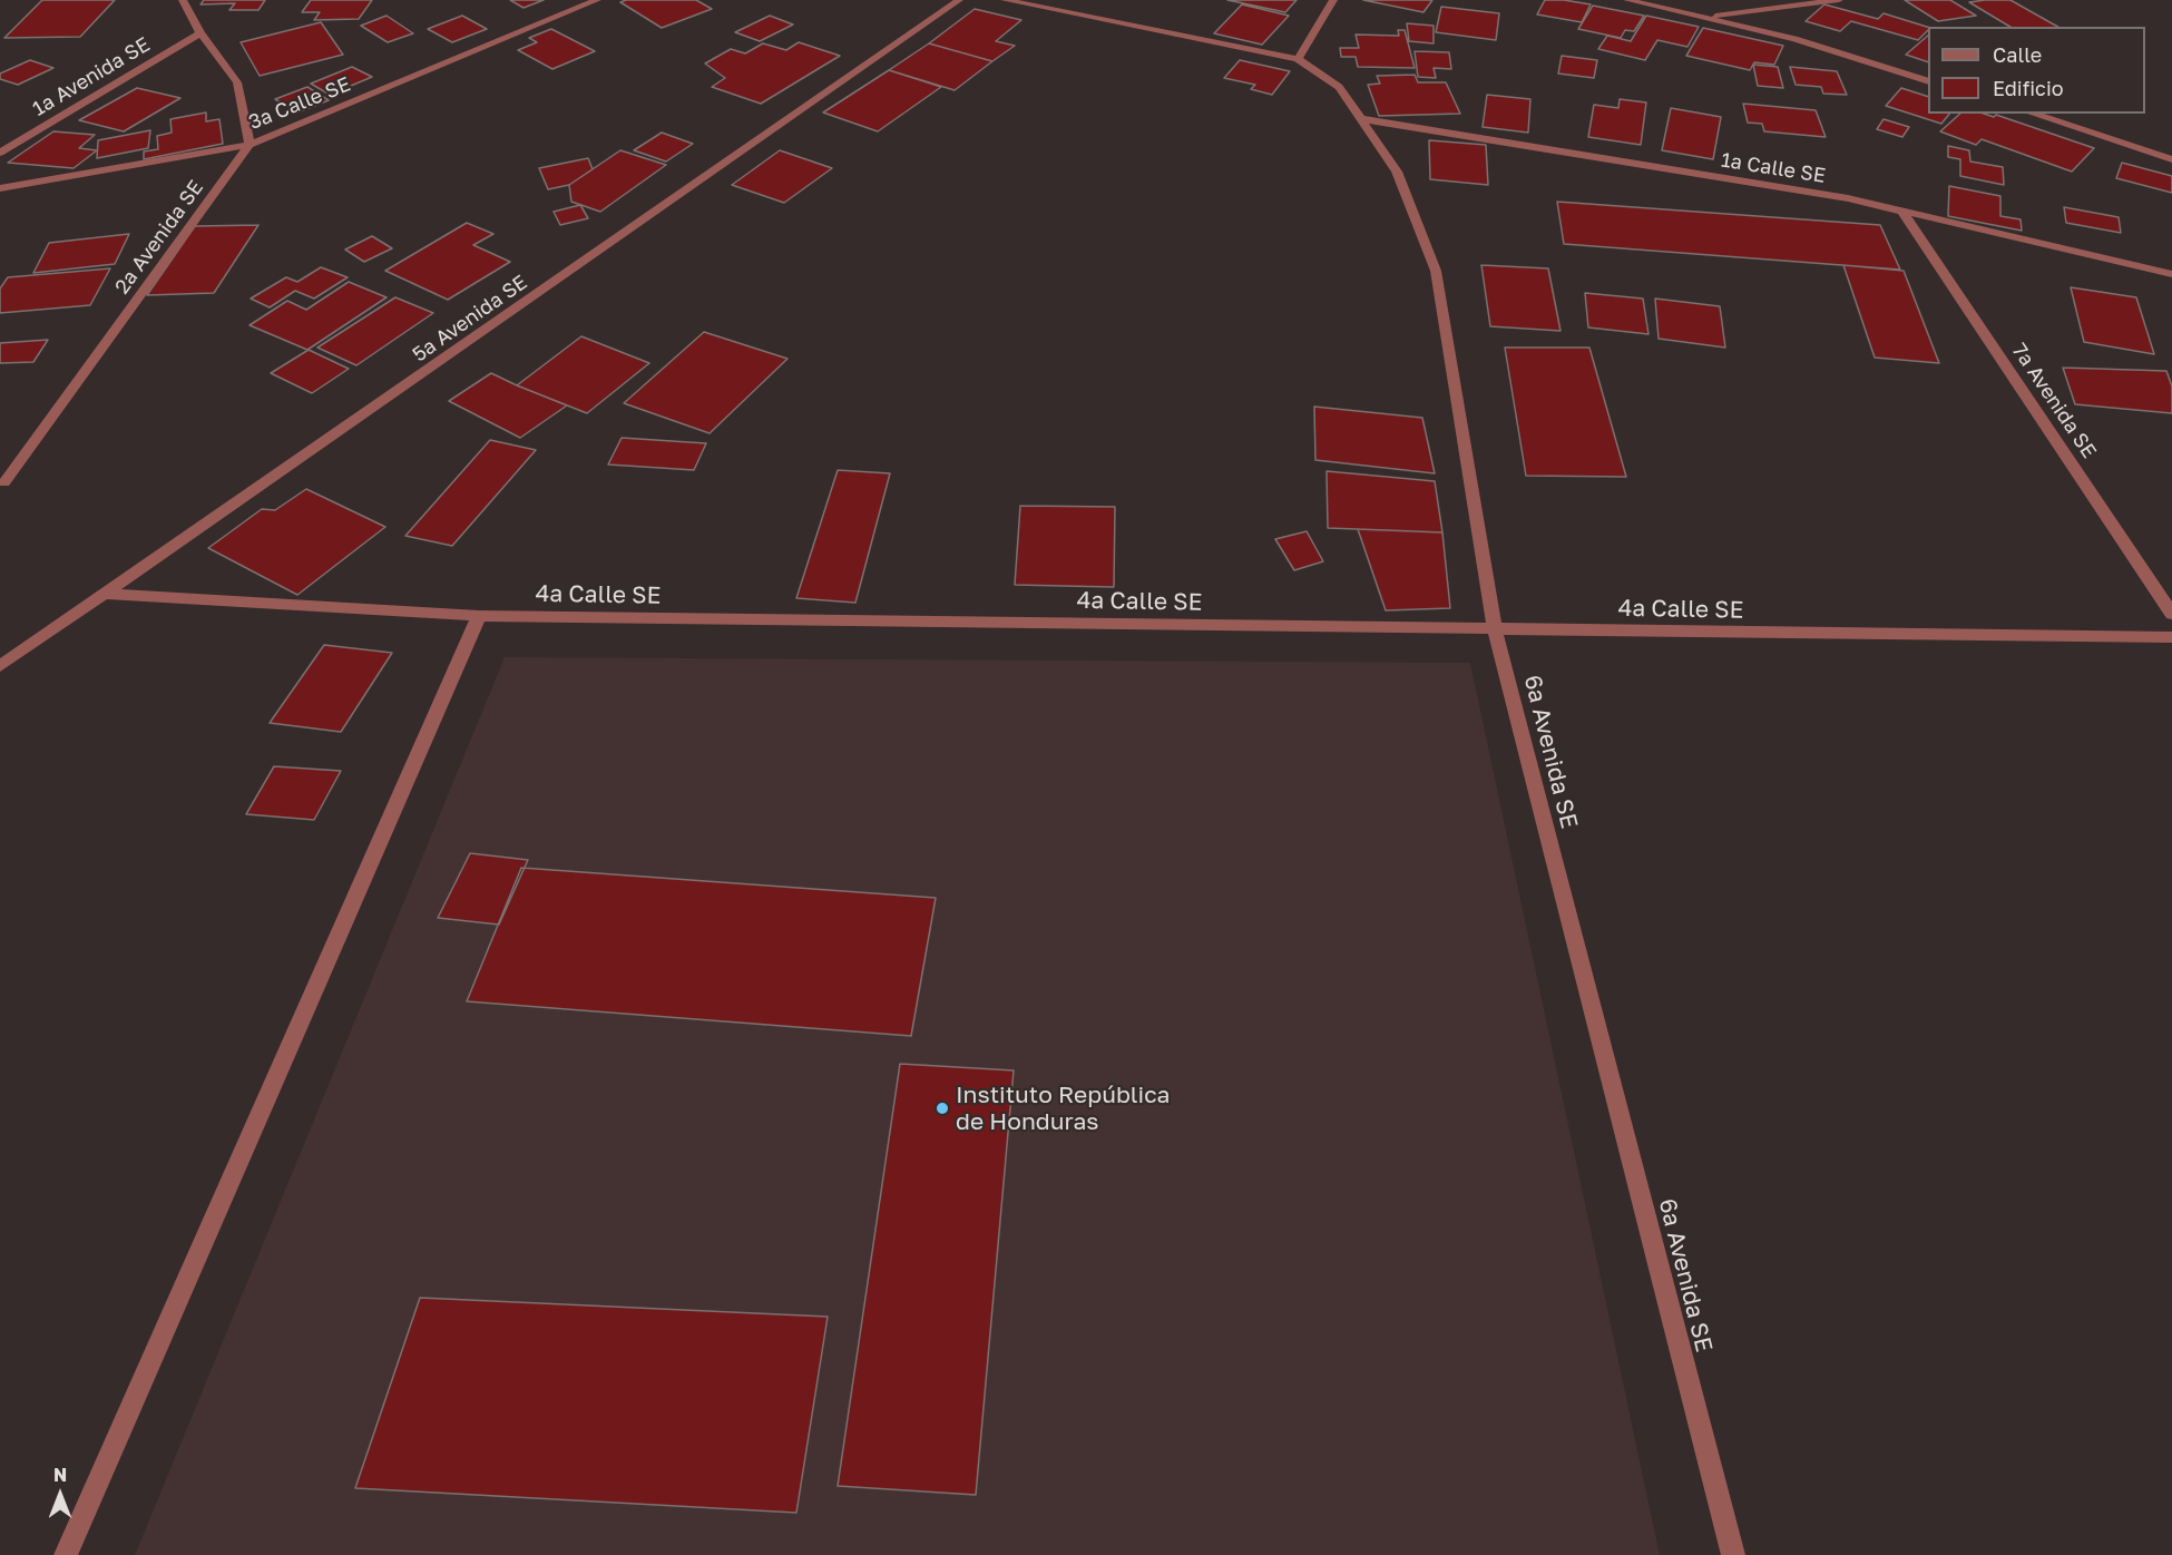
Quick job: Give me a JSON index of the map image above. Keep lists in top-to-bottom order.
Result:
{
  "streets": {
    "street": [
      "1a Avenida SE",
      "3a Calle SE",
      "1a Calle SE",
      "2a Avenida SE",
      "5a Avenida SE",
      "7a Avenida SE",
      "4a Calle SE",
      "6a Avenida SE"
    ]
  },
  "crossings": [
    ["3a Calle SE", "2a Avenida SE"],
    ["1a Calle SE", "7a Avenida SE"],
    ["1a Calle SE", "6a Avenida SE"],
    ["5a Avenida SE", "4a Calle SE"],
    ["4a Calle SE", "6a Avenida SE"]
  ],
  "places": ["Instituto República de Honduras"],
  "legend": ["Calle", "Edificio"],
  "north": "top"
}
